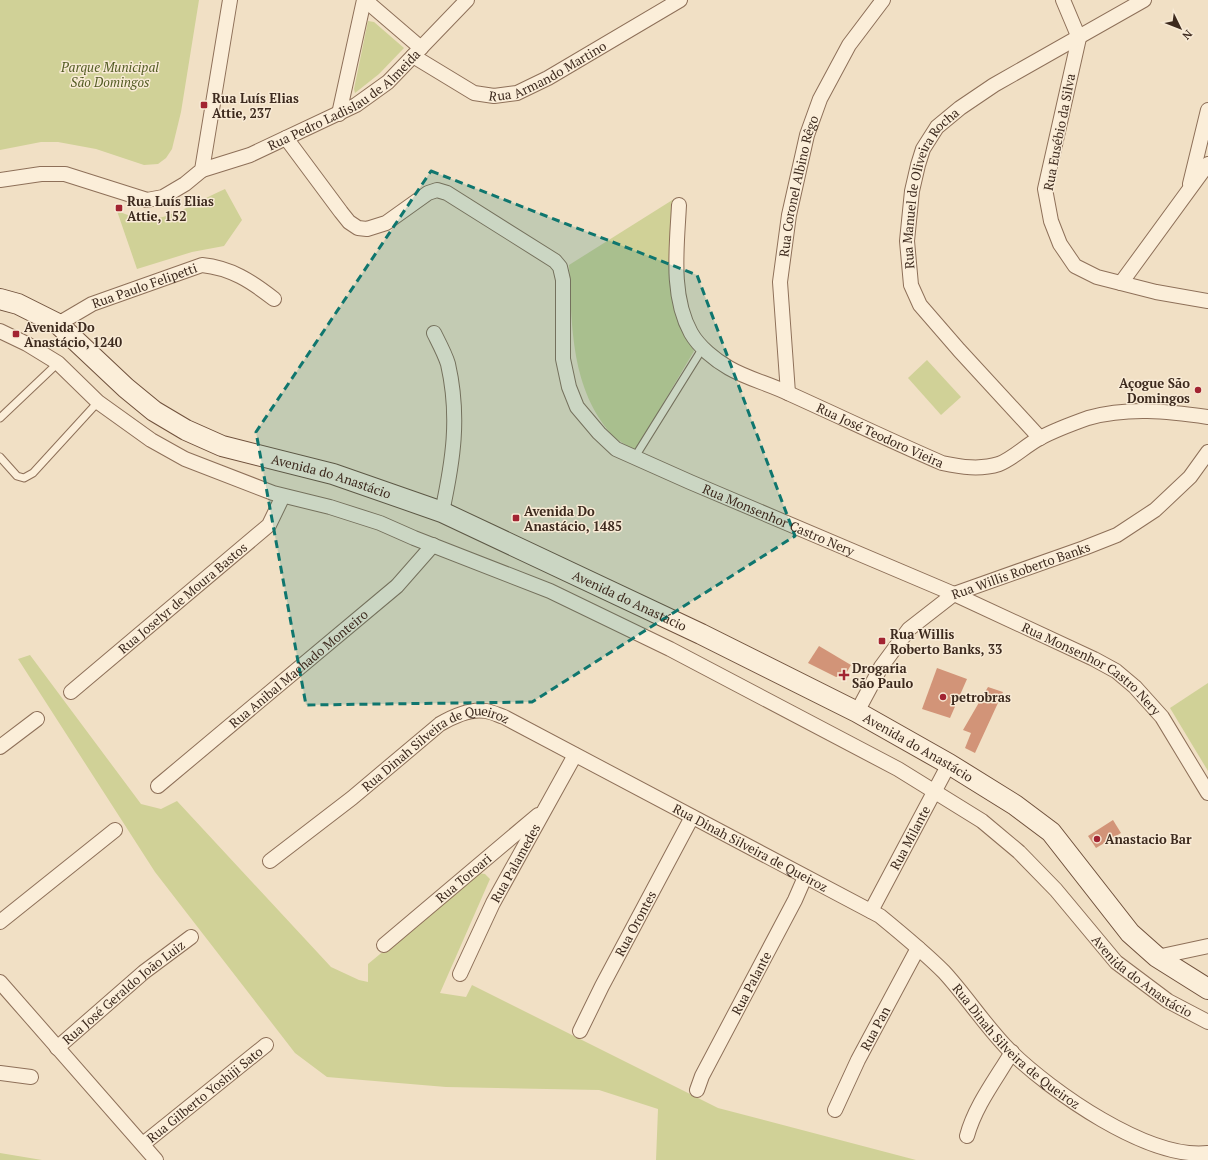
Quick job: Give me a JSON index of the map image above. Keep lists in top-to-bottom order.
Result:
{
  "streets": {
    "main road": ["Avenida do Anastácio"],
    "street": [
      "Rua Armando Martino",
      "Rua Pedro Ladislau de Almeida",
      "Rua Eusébio da Silva",
      "Rua Coronel Albino Rêgo",
      "Rua Manuel de Oliveira Rocha",
      "Rua Paulo Felipetti",
      "Rua José Teodoro Vieira",
      "Rua Monsenhor Castro Nery",
      "Rua Willis Roberto Banks",
      "Rua Joselyr de Moura Bastos",
      "Rua Anibal Machado Monteiro",
      "Rua Dinah Silveira de Queiroz",
      "Rua Milante",
      "Rua Palamedes",
      "Rua Toroari",
      "Rua Orontes",
      "Rua Palante",
      "Rua José Geraldo João Luiz",
      "Rua Pan",
      "Rua Gilberto Yoshiji Sato"
    ]
  },
  "crossings": [
    ["Rua Armando Martino", "Rua Pedro Ladislau de Almeida"],
    ["Rua Pedro Ladislau de Almeida", "Rua Monsenhor Castro Nery"],
    ["Rua Eusébio da Silva", "Rua Manuel de Oliveira Rocha"],
    ["Rua Coronel Albino Rêgo", "Rua José Teodoro Vieira"],
    ["Rua Manuel de Oliveira Rocha", "Rua José Teodoro Vieira"],
    ["Rua Paulo Felipetti", "Avenida do Anastácio"],
    ["Avenida do Anastácio", "Rua Willis Roberto Banks"],
    ["Avenida do Anastácio", "Rua Joselyr de Moura Bastos"],
    ["Avenida do Anastácio", "Rua Anibal Machado Monteiro"],
    ["Avenida do Anastácio", "Rua Milante"],
    ["Rua Monsenhor Castro Nery", "Rua Willis Roberto Banks"],
    ["Rua Dinah Silveira de Queiroz", "Rua Milante"],
    ["Rua Dinah Silveira de Queiroz", "Rua Palamedes"],
    ["Rua Dinah Silveira de Queiroz", "Rua Orontes"],
    ["Rua Dinah Silveira de Queiroz", "Rua Palante"],
    ["Rua Dinah Silveira de Queiroz", "Rua Pan"],
    ["Rua Palamedes", "Rua Toroari"]
  ],
  "parks": ["Parque Municipal São Domingos"],
  "places": {
    "transit": [
      "Rua Luís Elias Attie, 237",
      "Rua Luís Elias Attie, 152",
      "Avenida Do Anastácio, 1240",
      "Avenida Do Anastácio, 1485",
      "Rua Willis Roberto Banks, 33"
    ],
    "other": ["Açogue São Domingos", "petrobras", "Anastacio Bar"],
    "health": ["Drogaria São Paulo"]
  },
  "north": "bottom right"
}
